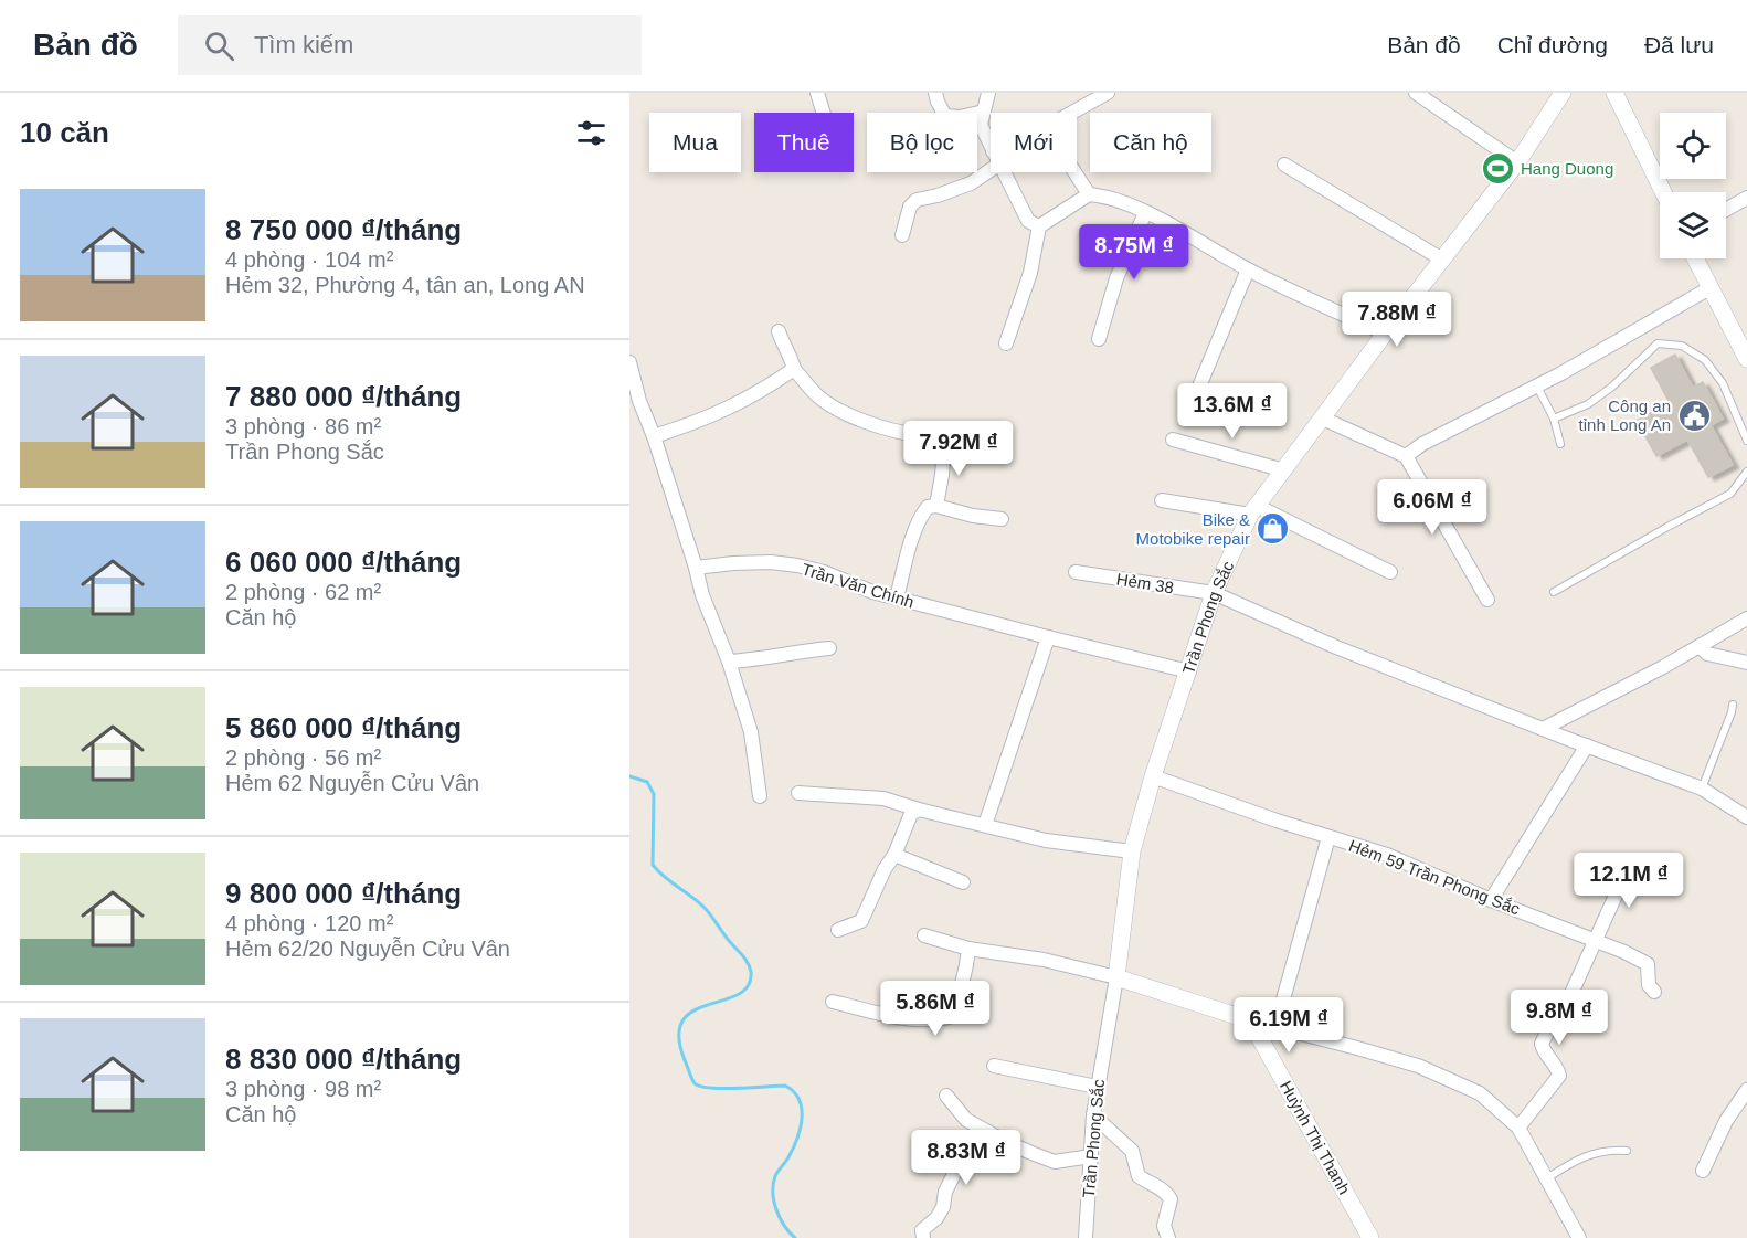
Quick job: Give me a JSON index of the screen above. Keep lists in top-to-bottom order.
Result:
{
  "streets": {
    "street": [
      "Hẻm 38",
      "Trần Văn Chính",
      "Trần Phong Sắc",
      "Hẻm 59 Trần Phong Sắc",
      "Huỳnh Thị Thanh"
    ]
  },
  "crossings": [
    ["Hẻm 38", "Trần Phong Sắc"],
    ["Trần Văn Chính", "Trần Phong Sắc"],
    ["Trần Phong Sắc", "Hẻm 59 Trần Phong Sắc"]
  ],
  "places": {
    "sports": ["Hang Duong"],
    "public building": ["Công an tỉnh Long An"],
    "shop": ["Bike & Motobike repair"]
  },
  "page": {
    "header": "Bản đồ",
    "search": "Tìm kiếm",
    "nav": ["Bản đồ", "Chỉ đường", "Đã lưu"],
    "heading": "10 căn",
    "chip": [
      "Mua",
      "Thuê",
      "Bộ lọc",
      "Mới",
      "Căn hộ"
    ],
    "list": [
      {
        "name": "8 750 000 ₫/tháng",
        "note": "4 phòng · 104 m² · Hẻm 32, Phường 4, tân an, Long AN"
      },
      {
        "name": "7 880 000 ₫/tháng",
        "note": "3 phòng · 86 m² · Trần Phong Sắc"
      },
      {
        "name": "6 060 000 ₫/tháng",
        "note": "2 phòng · 62 m² · Căn hộ"
      },
      {
        "name": "5 860 000 ₫/tháng",
        "note": "2 phòng · 56 m² · Hẻm 62 Nguyễn Cửu Vân"
      },
      {
        "name": "9 800 000 ₫/tháng",
        "note": "4 phòng · 120 m² · Hẻm 62/20 Nguyễn Cửu Vân"
      },
      {
        "name": "8 830 000 ₫/tháng",
        "note": "3 phòng · 98 m² · Căn hộ"
      }
    ],
    "price": [
      "8.75M ₫",
      "7.88M ₫",
      "13.6M ₫",
      "7.92M ₫",
      "6.06M ₫",
      "12.1M ₫",
      "5.86M ₫",
      "9.8M ₫",
      "6.19M ₫",
      "8.83M ₫"
    ]
  }
}
